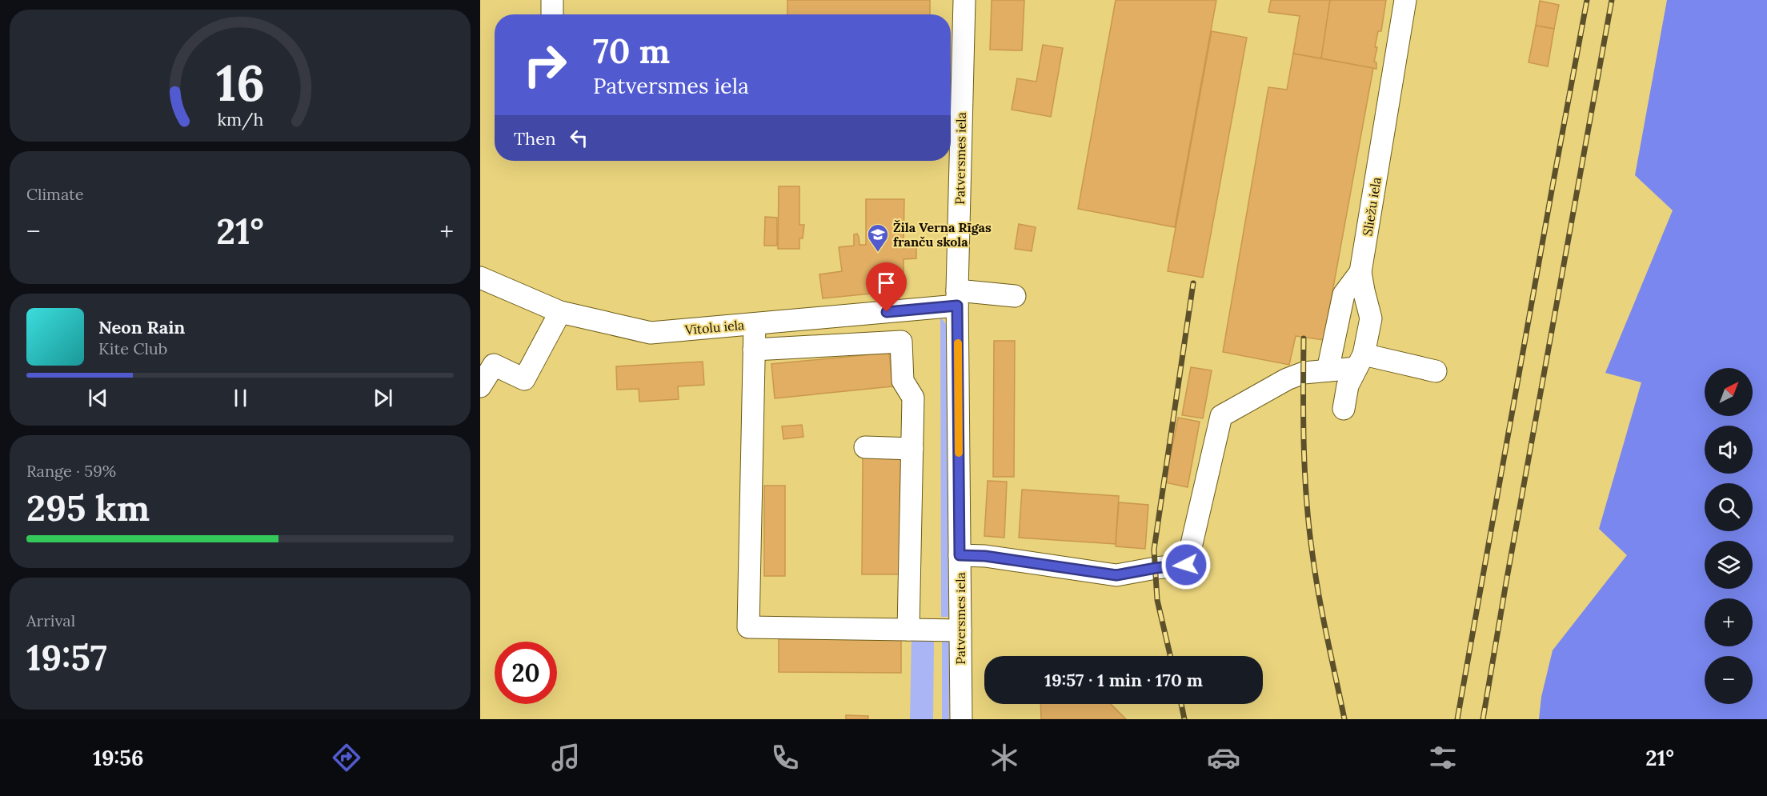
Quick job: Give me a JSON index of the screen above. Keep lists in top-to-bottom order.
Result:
{
  "streets": {
    "street": ["Patversmes iela", "Sliežu iela", "Vītolu iela"]
  },
  "crossings": [
    ["Patversmes iela", "Vītolu iela"]
  ],
  "places": {
    "school or university": ["Žila Verna Rīgas franču skola"]
  },
  "north": "top right",
  "page": {
    "turn": ["70 m", "Patversmes iela"],
    "then": "Then",
    "tile": [
      "Climate",
      ["Range · 59%", "295 km"],
      ["Arrival", "19:57"]
    ],
    "heat": ["−", "21°", "+"],
    "song": ["Neon Rain", "Kite Club"],
    "map_buttons": ["+", "−"],
    "limit": "20",
    "trip": "19:57 · 1 min · 170 m",
    "tabs": ["19:56", "21°"],
    "gauge": ["16", "km/h"]
  }
}
